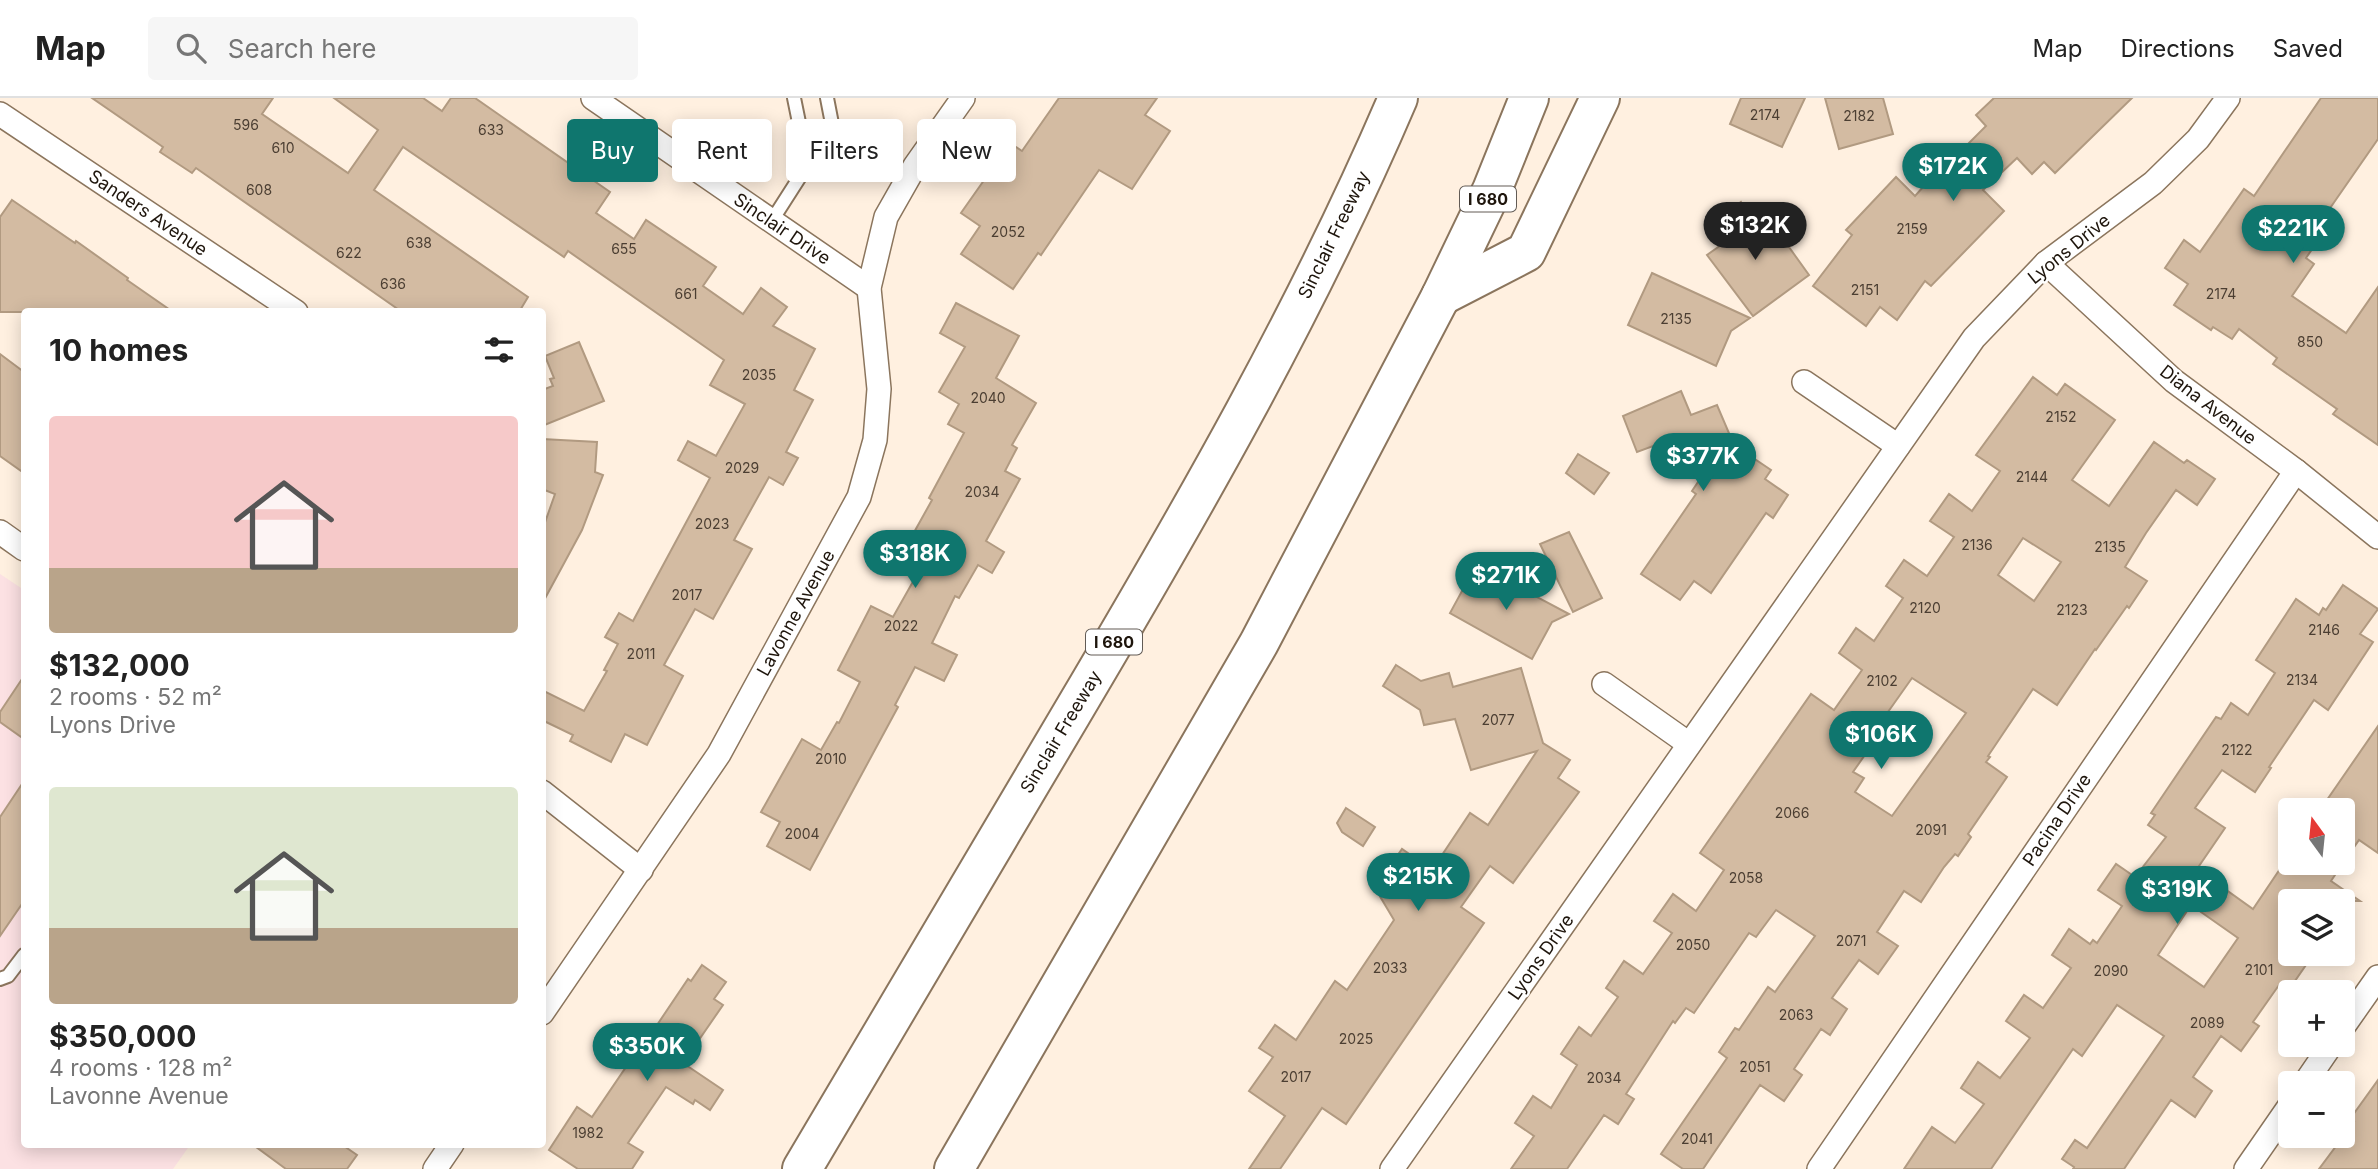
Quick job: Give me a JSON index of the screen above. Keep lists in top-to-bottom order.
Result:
{
  "streets": {
    "highway": ["I 680", "Sinclair Freeway"],
    "street": [
      "Sanders Avenue",
      "Sinclair Drive",
      "Lyons Drive",
      "Diana Avenue",
      "Lavonne Avenue",
      "Pacina Drive"
    ]
  },
  "crossings": [
    ["Sinclair Drive", "Lavonne Avenue"],
    ["Lyons Drive", "Diana Avenue"],
    ["Diana Avenue", "Pacina Drive"]
  ],
  "house_numbers": [
    "2174",
    "2182",
    "596",
    "633",
    "610",
    "608",
    "2159",
    "2052",
    "638",
    "655",
    "622",
    "636",
    "2151",
    "661",
    "2174",
    "2135",
    "850",
    "2035",
    "2040",
    "2152",
    "2029",
    "2144",
    "2034",
    "2023",
    "2136",
    "2135",
    "2017",
    "2120",
    "2123",
    "2022",
    "2146",
    "2011",
    "2134",
    "2102",
    "2077",
    "2122",
    "2010",
    "2066",
    "2091",
    "2004",
    "2058",
    "2071",
    "2050",
    "2033",
    "2101",
    "2090",
    "2063",
    "2089",
    "2025",
    "2051",
    "2017",
    "2034",
    "1982",
    "2041"
  ],
  "north": "top",
  "page": {
    "header": "Map",
    "search": "Search here",
    "nav": ["Map", "Directions", "Saved"],
    "chip": [
      "Buy",
      "Rent",
      "Filters",
      "New"
    ],
    "price": [
      "$172K",
      "$132K",
      "$221K",
      "$377K",
      "$318K",
      "$271K",
      "$106K",
      "$215K",
      "$319K",
      "$350K"
    ],
    "heading": "10 homes",
    "list": [
      {
        "name": "$132,000",
        "note": "2 rooms · 52 m² · Lyons Drive"
      },
      {
        "name": "$350,000",
        "note": "4 rooms · 128 m² · Lavonne Avenue"
      }
    ],
    "map_buttons": ["+", "−"]
  }
}
